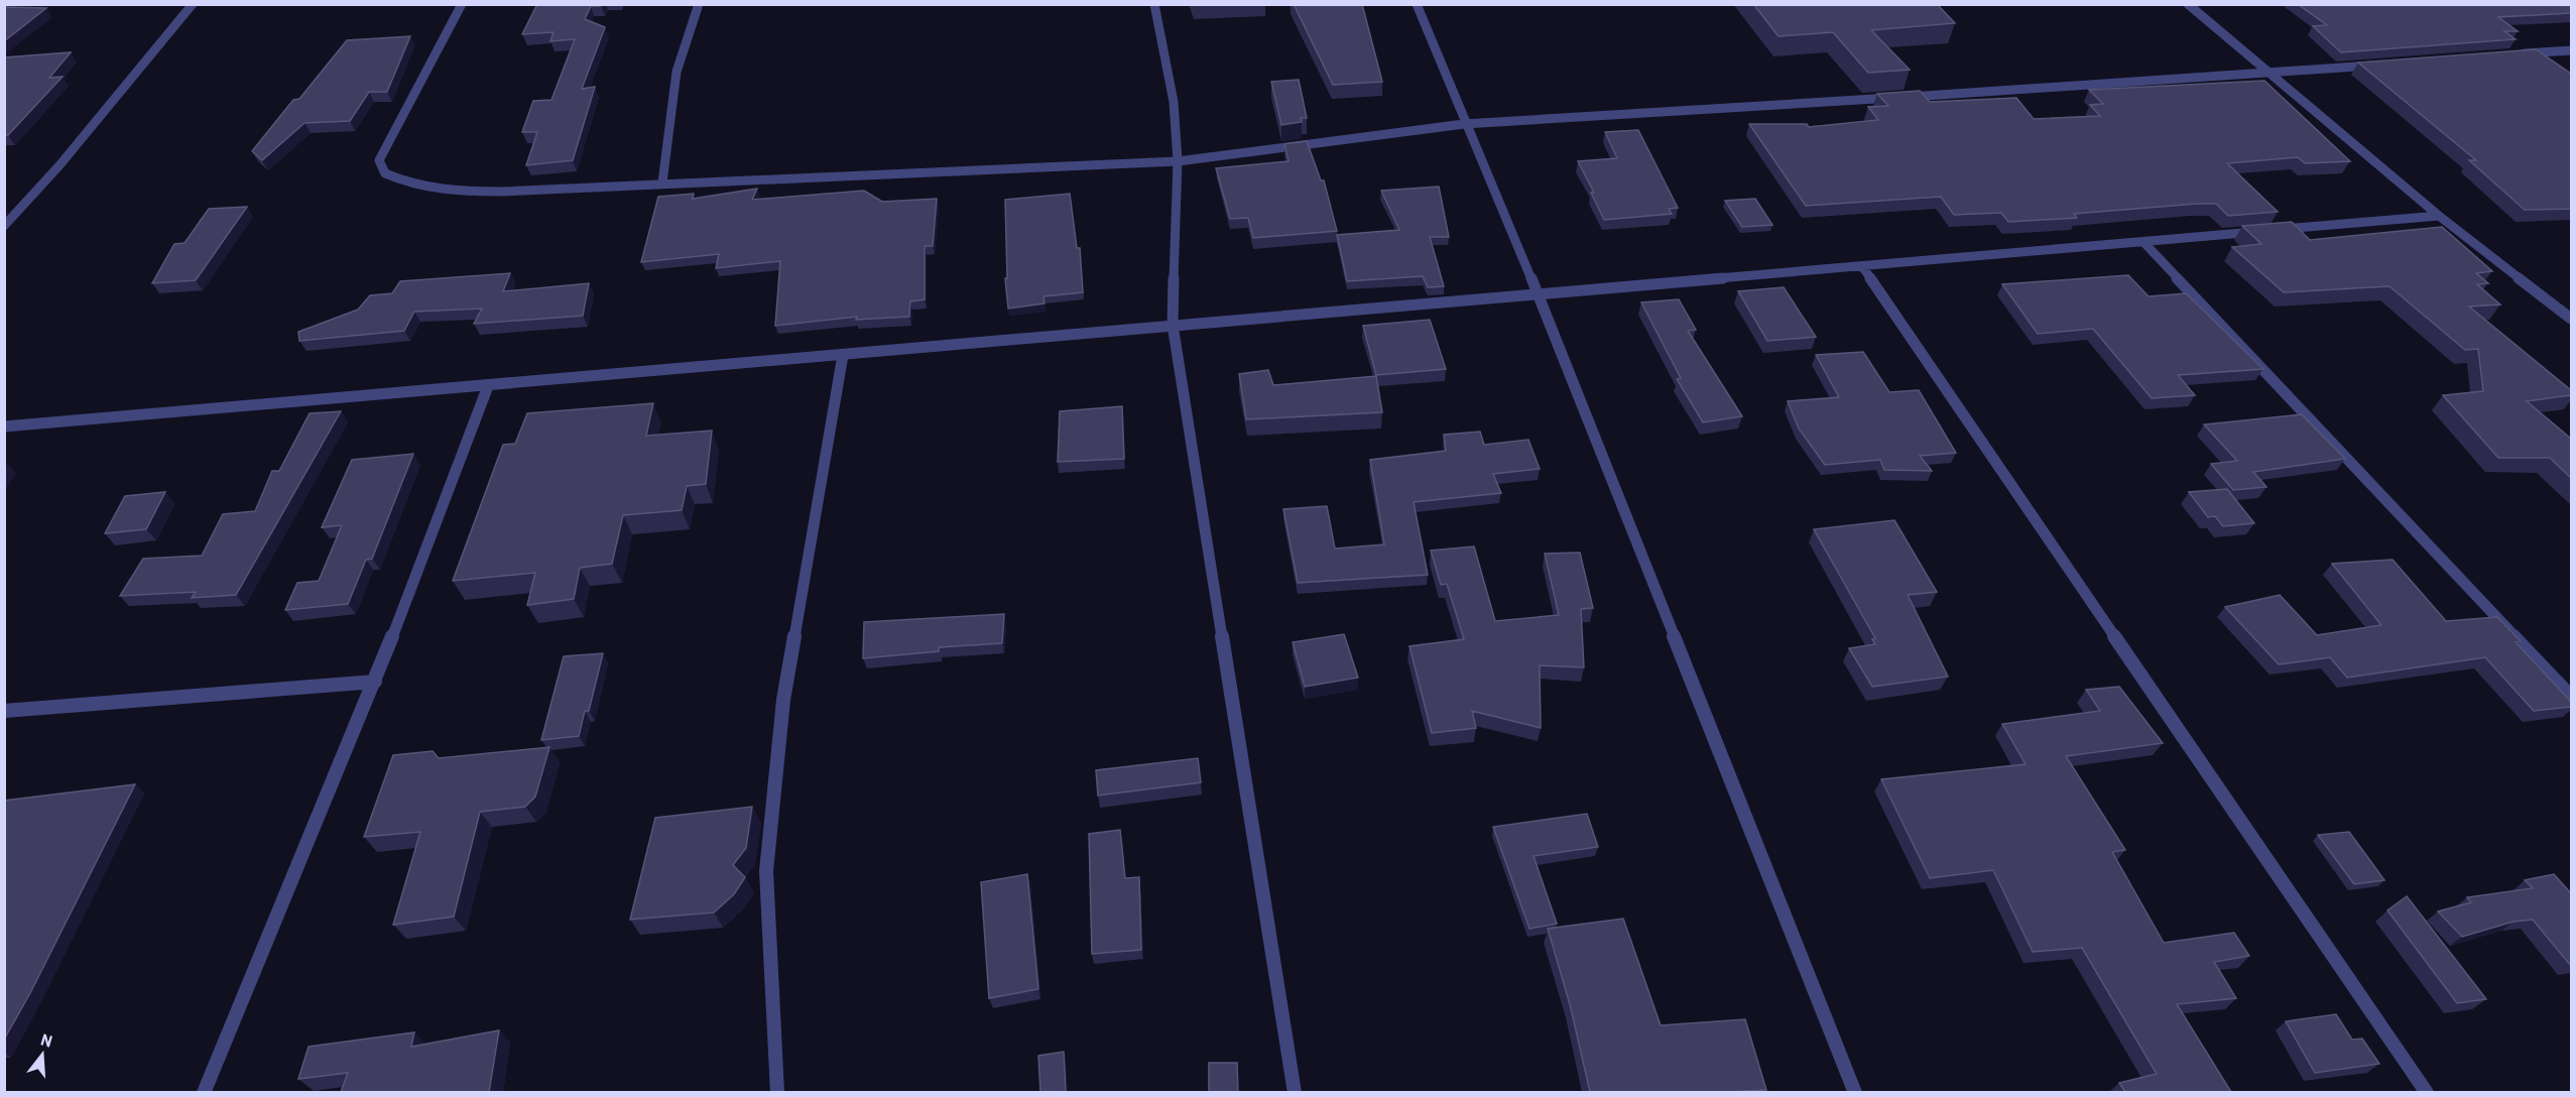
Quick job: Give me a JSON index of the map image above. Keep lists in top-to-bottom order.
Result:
{
  "north": "top"
}
